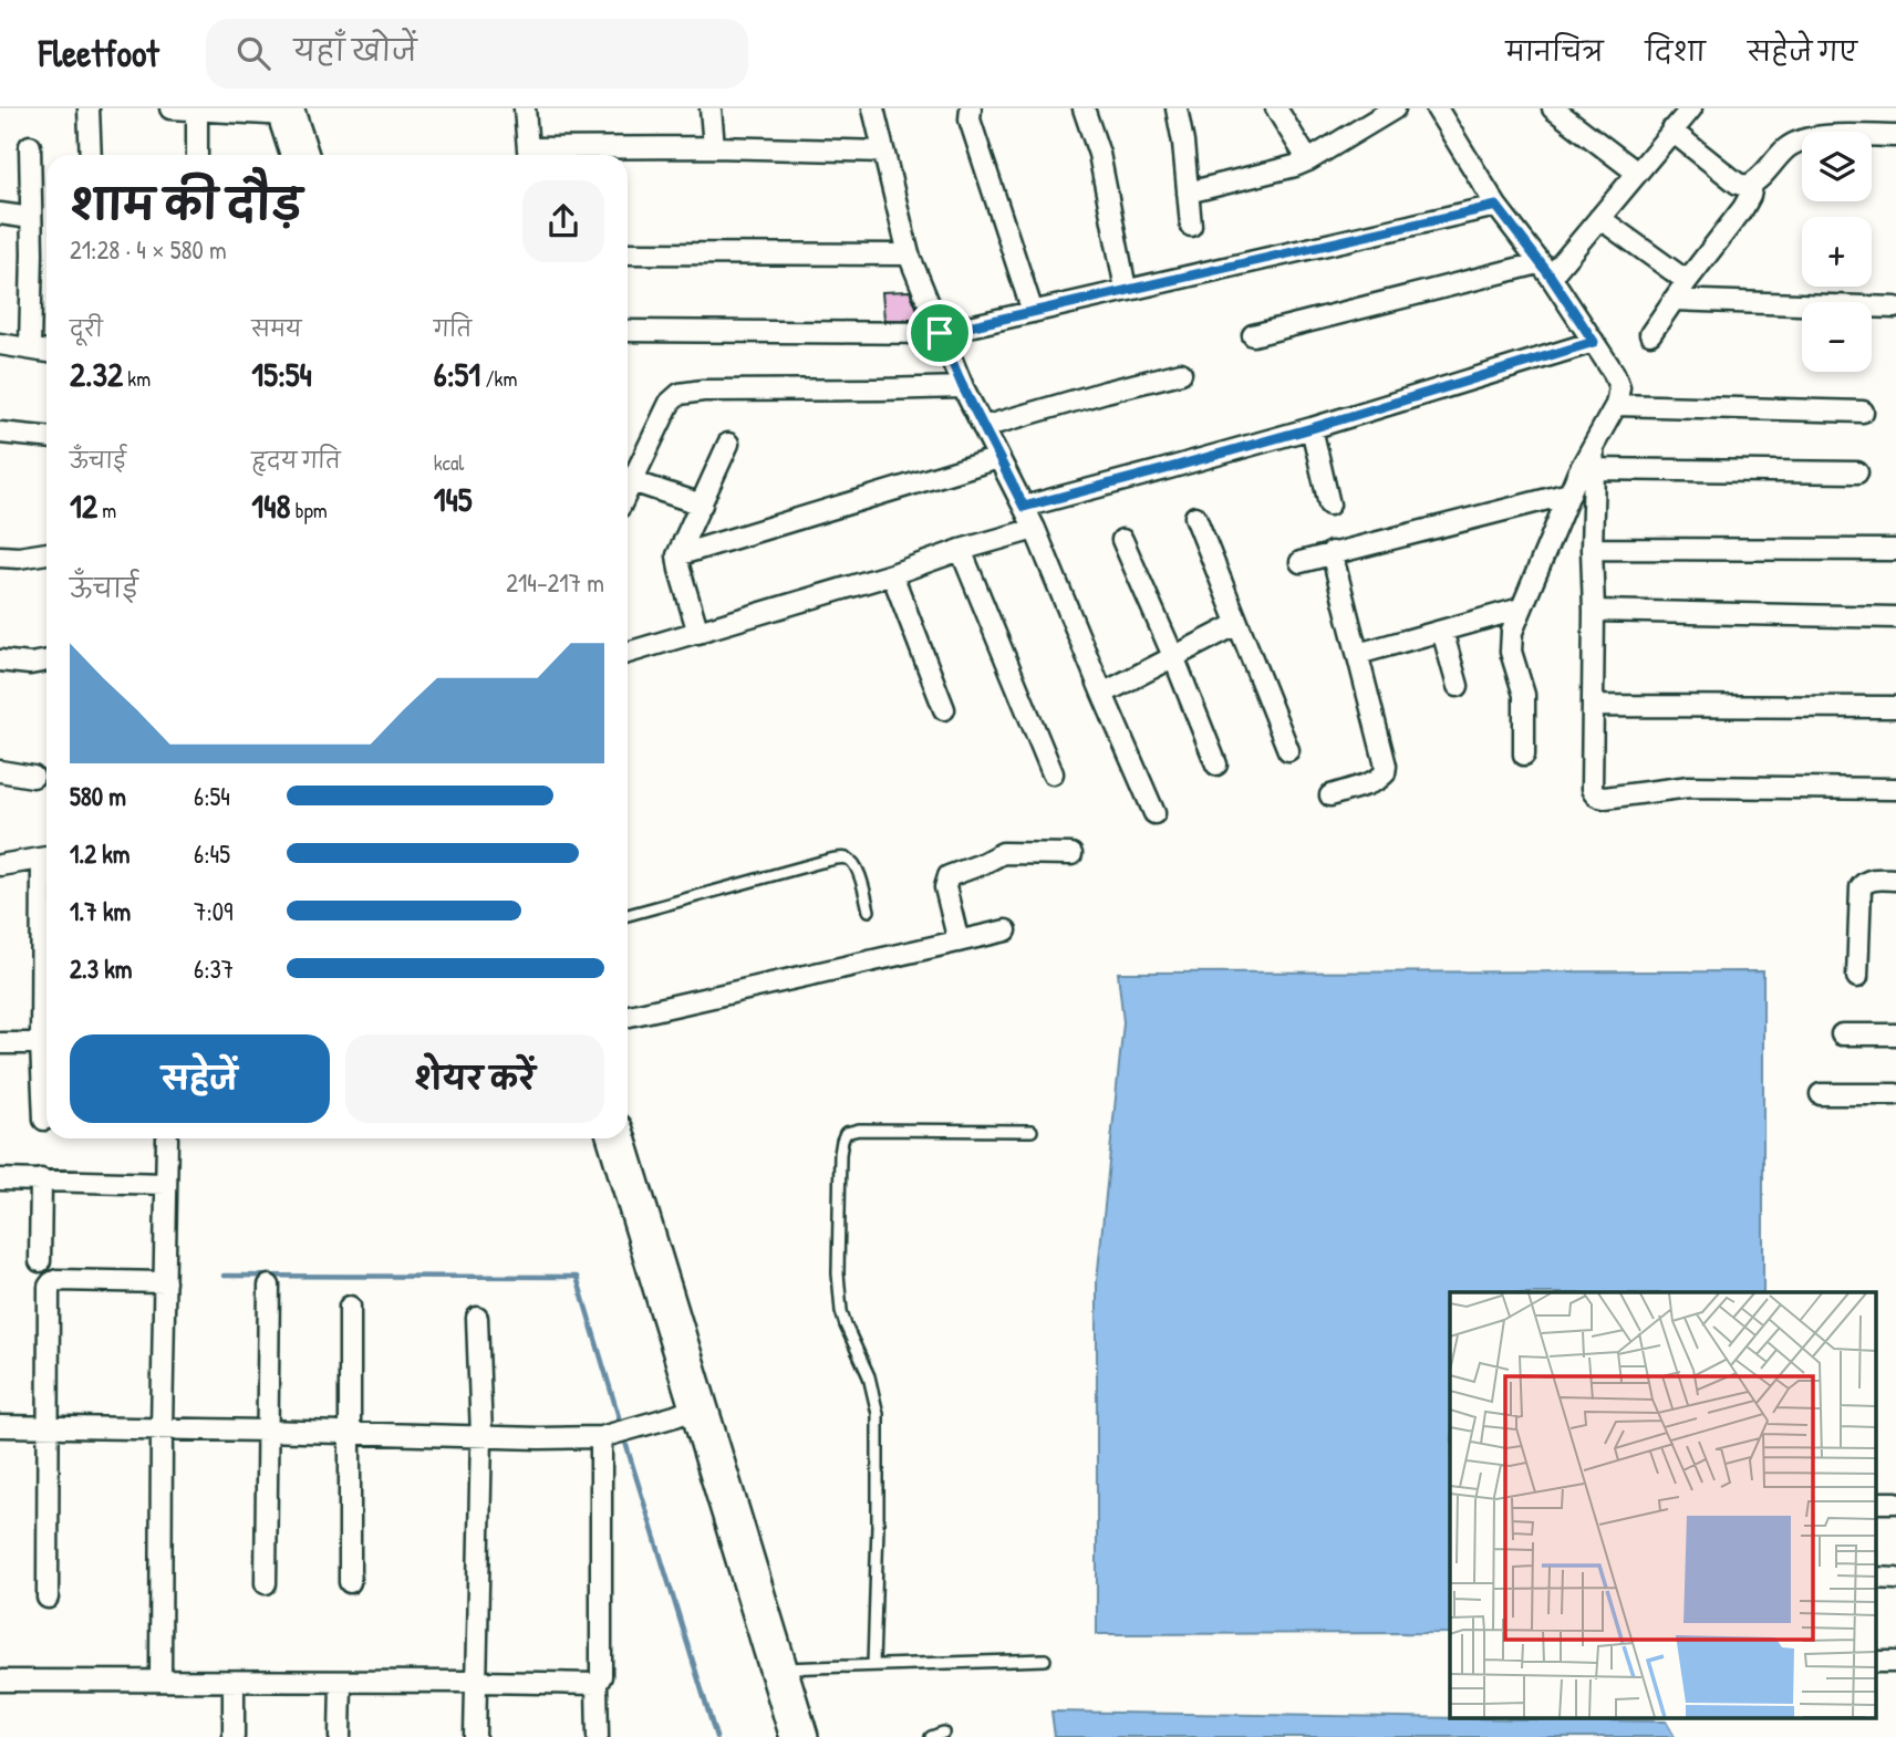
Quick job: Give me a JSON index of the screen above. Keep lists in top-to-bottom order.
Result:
{
  "page": {
    "header": "Fleetfoot",
    "search": "यहाँ खोजें",
    "nav": ["मानचित्र", "दिशा", "सहेजे गए"],
    "map_buttons": ["+", "−"],
    "heading": ["शाम की दौड़", "21:28 · 4 × 580 m"],
    "stats": [
      ["दूरी", "2.32 km"],
      ["समय", "15:54"],
      ["गति", "6:51 /km"],
      ["ऊँचाई", "12 m"],
      ["हृदय गति", "148 bpm"],
      ["kcal", "145"]
    ],
    "chart": ["ऊँचाई", "214–217 m"],
    "list": [
      {
        "name": "580 m",
        "note": "6:54"
      },
      {
        "name": "1.2 km",
        "note": "6:45"
      },
      {
        "name": "1.7 km",
        "note": "7:09"
      },
      {
        "name": "2.3 km",
        "note": "6:37"
      }
    ],
    "buttons": ["सहेजें", "शेयर करें"]
  }
}
